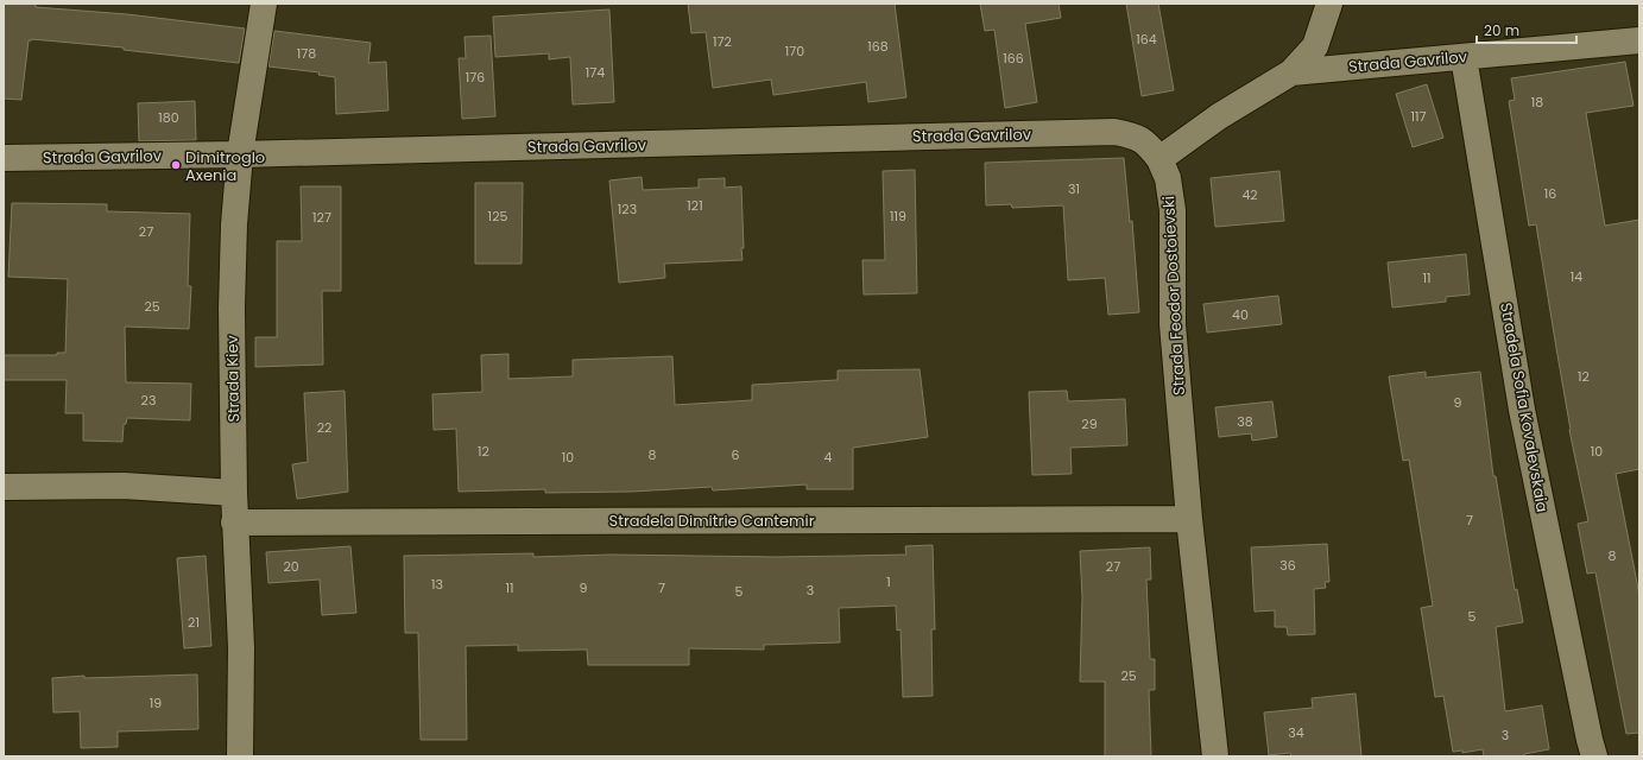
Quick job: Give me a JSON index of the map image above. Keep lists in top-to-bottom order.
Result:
{
  "streets": {
    "street": [
      "Strada Gavrilov",
      "Strada Feodor Dostoievski",
      "Strada Kiev",
      "Stradela Sofia Kovalevskaia",
      "Stradela Dimitrie Cantemir"
    ]
  },
  "crossings": [
    ["Strada Gavrilov", "Strada Feodor Dostoievski"],
    ["Strada Gavrilov", "Strada Kiev"],
    ["Strada Gavrilov", "Stradela Sofia Kovalevskaia"],
    ["Strada Feodor Dostoievski", "Stradela Dimitrie Cantemir"],
    ["Strada Kiev", "Stradela Dimitrie Cantemir"]
  ],
  "places": ["Dimitroglo Axenia"],
  "house_numbers": [
    "164",
    "172",
    "168",
    "170",
    "178",
    "166",
    "174",
    "176",
    "18",
    "117",
    "180",
    "31",
    "16",
    "42",
    "121",
    "123",
    "125",
    "119",
    "127",
    "27",
    "14",
    "11",
    "25",
    "40",
    "12",
    "23",
    "9",
    "38",
    "29",
    "22",
    "12",
    "10",
    "8",
    "6",
    "10",
    "4",
    "7",
    "8",
    "36",
    "20",
    "27",
    "1",
    "13",
    "11",
    "9",
    "7",
    "3",
    "5",
    "5",
    "21",
    "25",
    "19",
    "34",
    "3"
  ],
  "scale_bar": "20 m"
}
